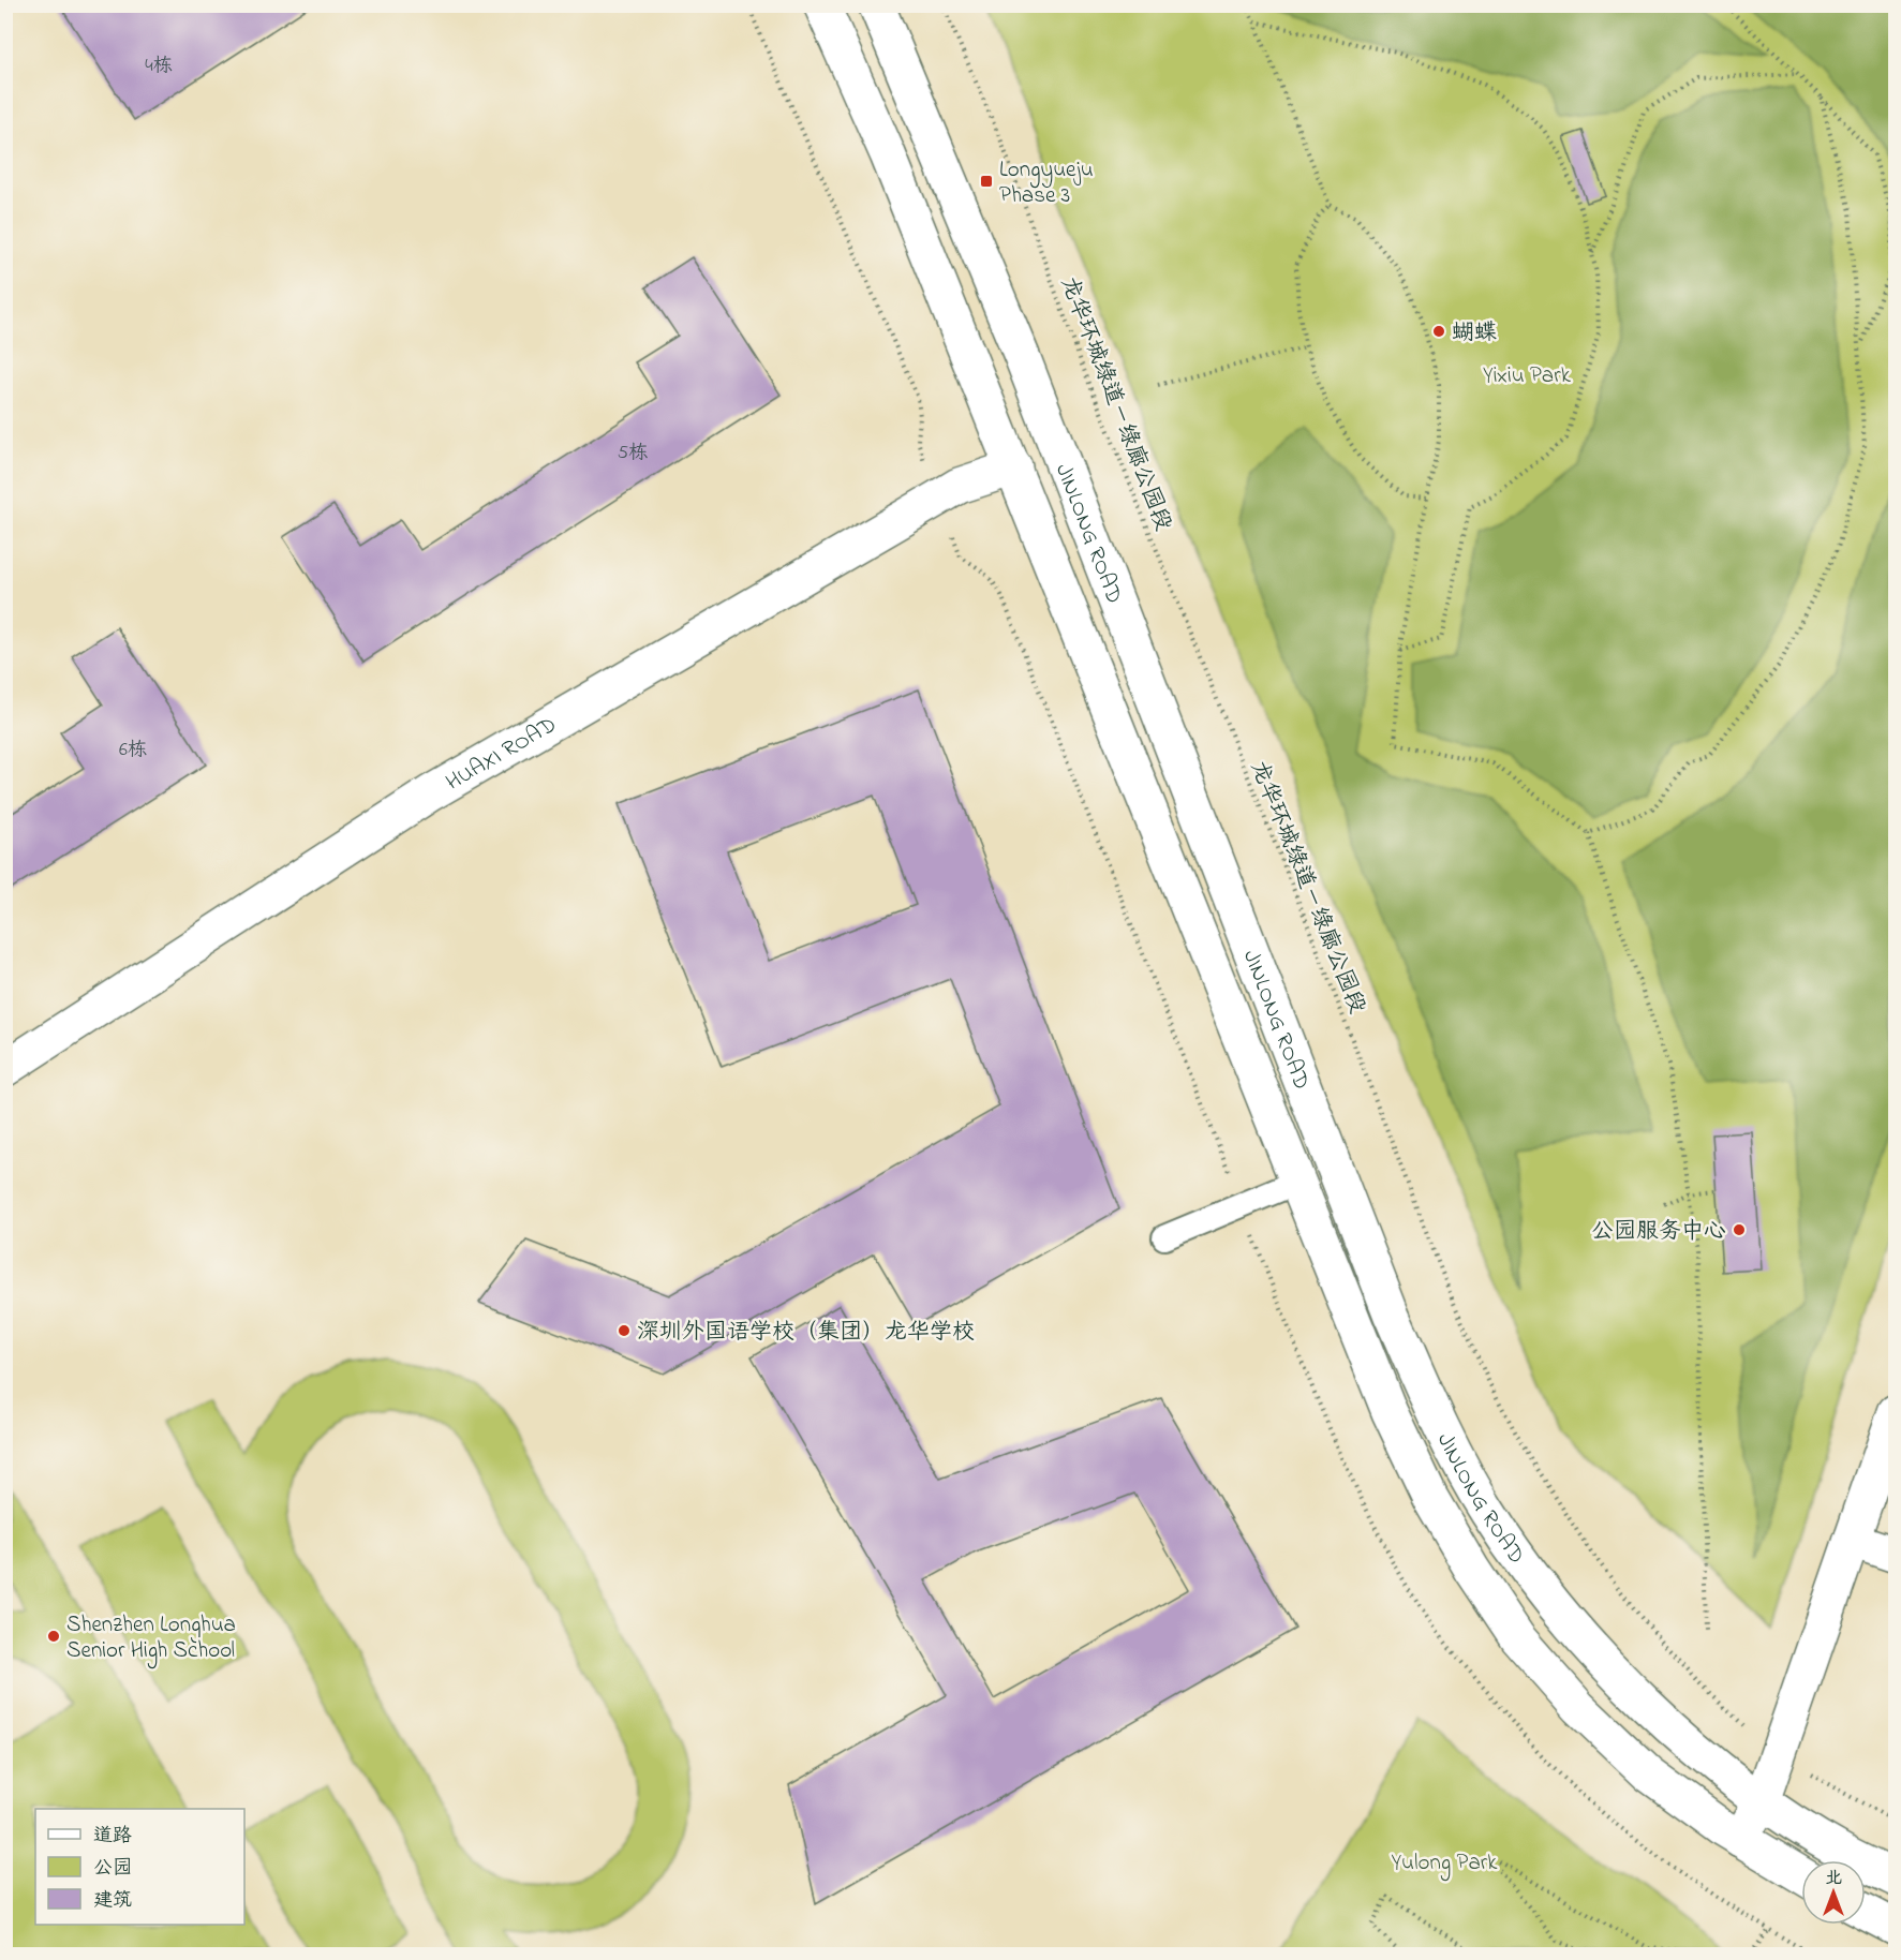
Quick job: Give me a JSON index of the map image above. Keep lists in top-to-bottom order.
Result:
{
  "streets": {
    "main road": ["JINLONG ROAD", "HUAXI ROAD"],
    "path": ["龙华环城绿道－绿廊公园段"]
  },
  "crossings": [
    ["JINLONG ROAD", "HUAXI ROAD"]
  ],
  "parks": ["Yixiu Park", "Yulong Park"],
  "places": {
    "transit": ["Longyueju Phase 3"],
    "other": [
      "蝴蝶",
      "公园服务中心",
      "深圳外国语学校（集团）龙华学校",
      "Shenzhen Longhua Senior High School"
    ]
  },
  "house_numbers": ["4栋", "5栋", "6栋"],
  "legend": ["道路", "公园", "建筑"],
  "north": "top"
}
